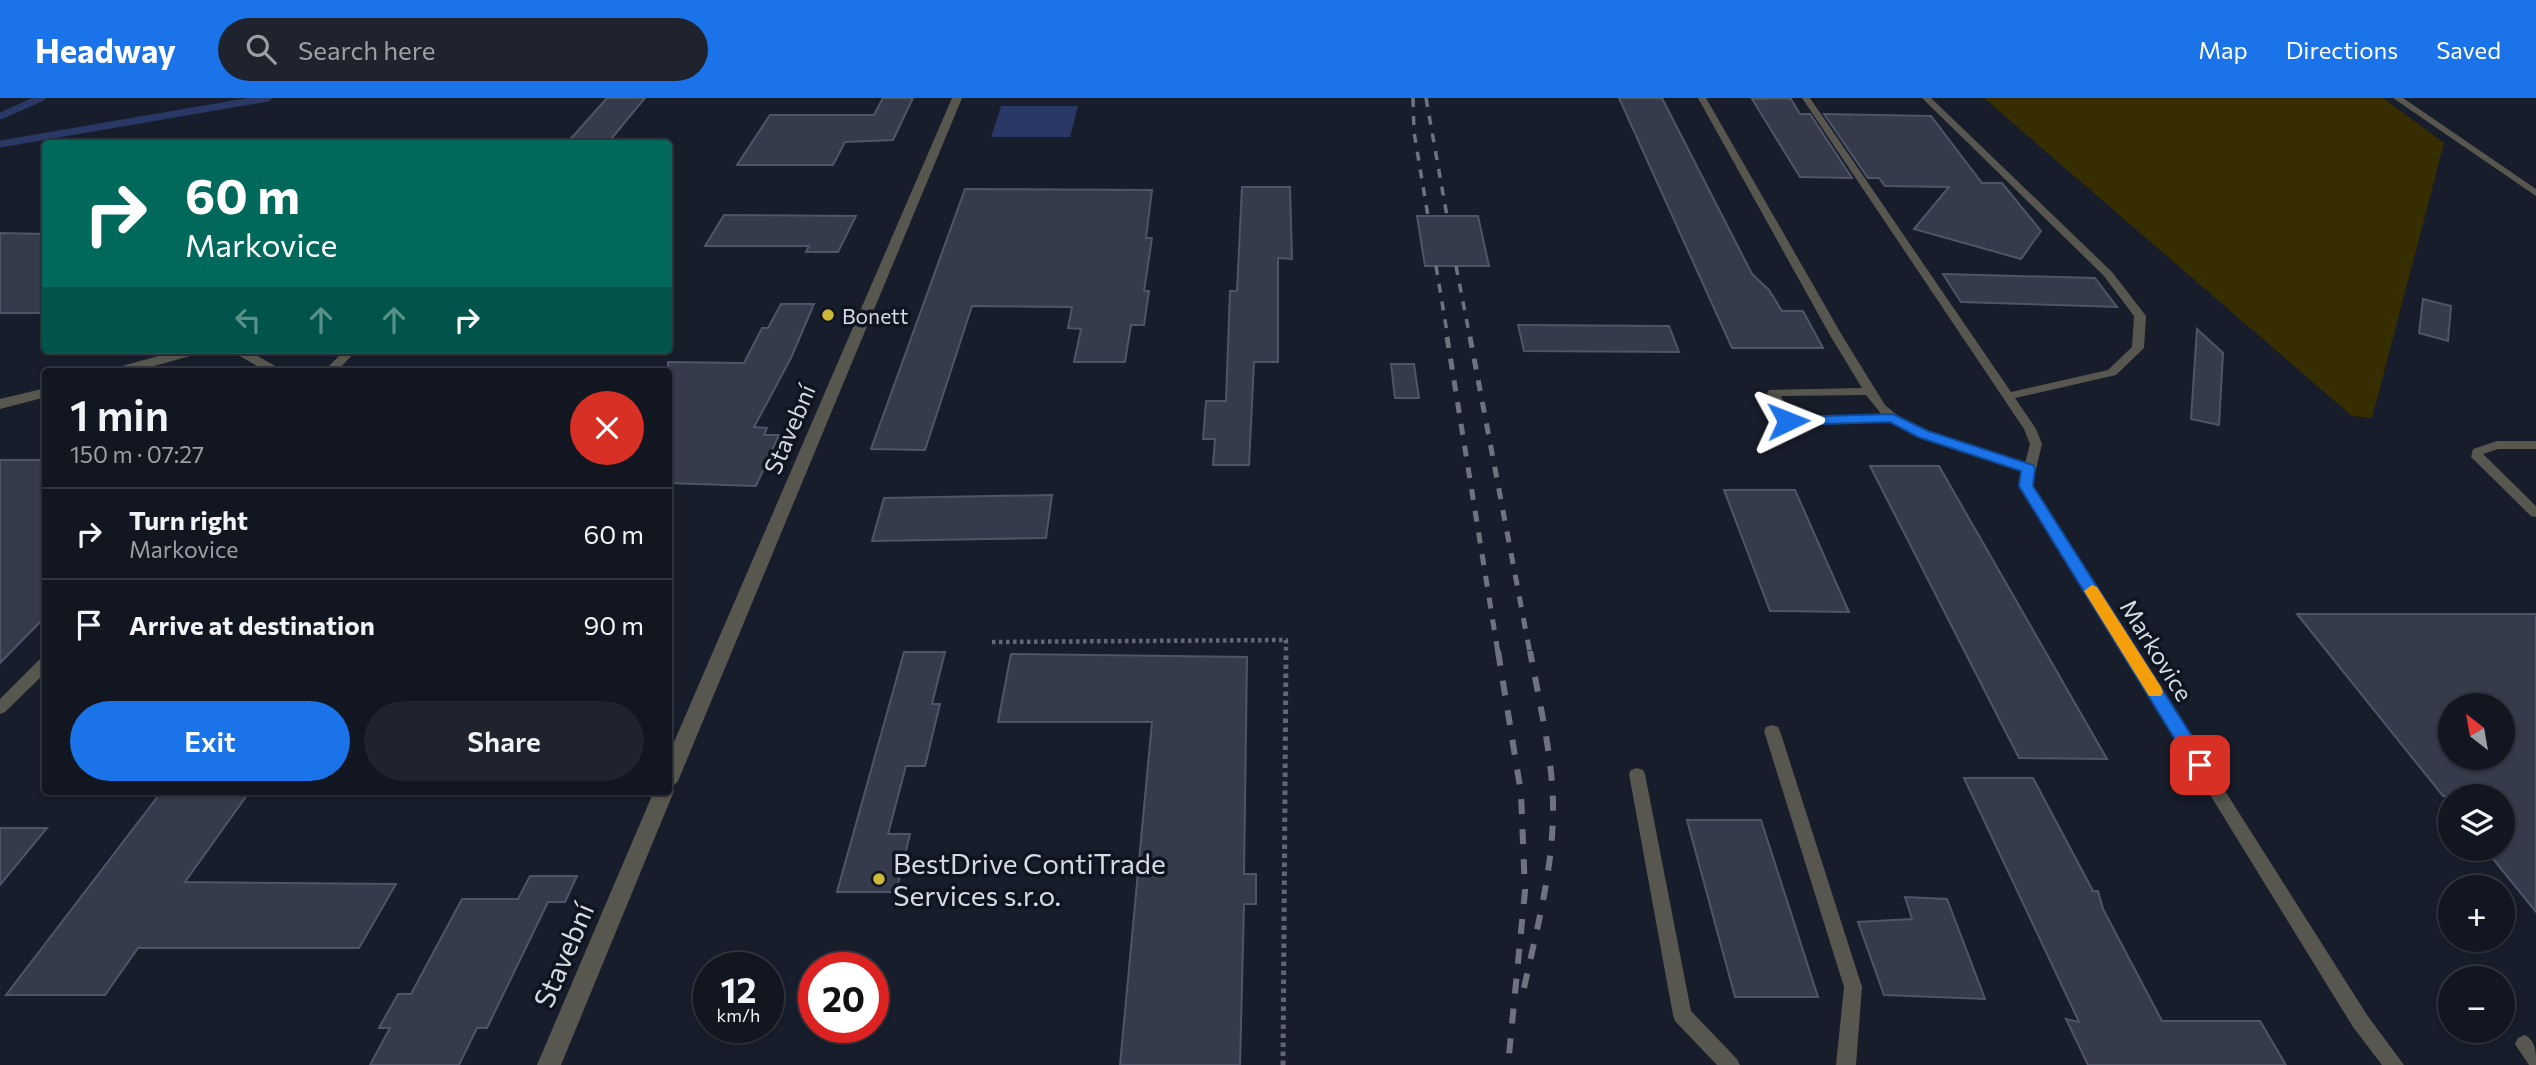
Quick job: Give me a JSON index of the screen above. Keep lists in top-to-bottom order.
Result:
{
  "streets": {
    "street": ["Stavební"],
    "lane": ["Markovice"]
  },
  "places": ["Bonett", "BestDrive ContiTrade Services s.r.o."],
  "north": "top left",
  "page": {
    "header": "Headway",
    "search": "Search here",
    "nav": ["Map", "Directions", "Saved"],
    "turn": ["60 m", "Markovice"],
    "heading": ["1 min", "150 m · 07:27"],
    "list": [
      {
        "name": "Turn right",
        "note": "Markovice",
        "value": "60 m"
      },
      {
        "name": "Arrive at destination",
        "value": "90 m"
      }
    ],
    "buttons": ["Exit", "Share"],
    "map_buttons": ["+", "−"],
    "speed": "12 km/h",
    "limit": "20"
  }
}
